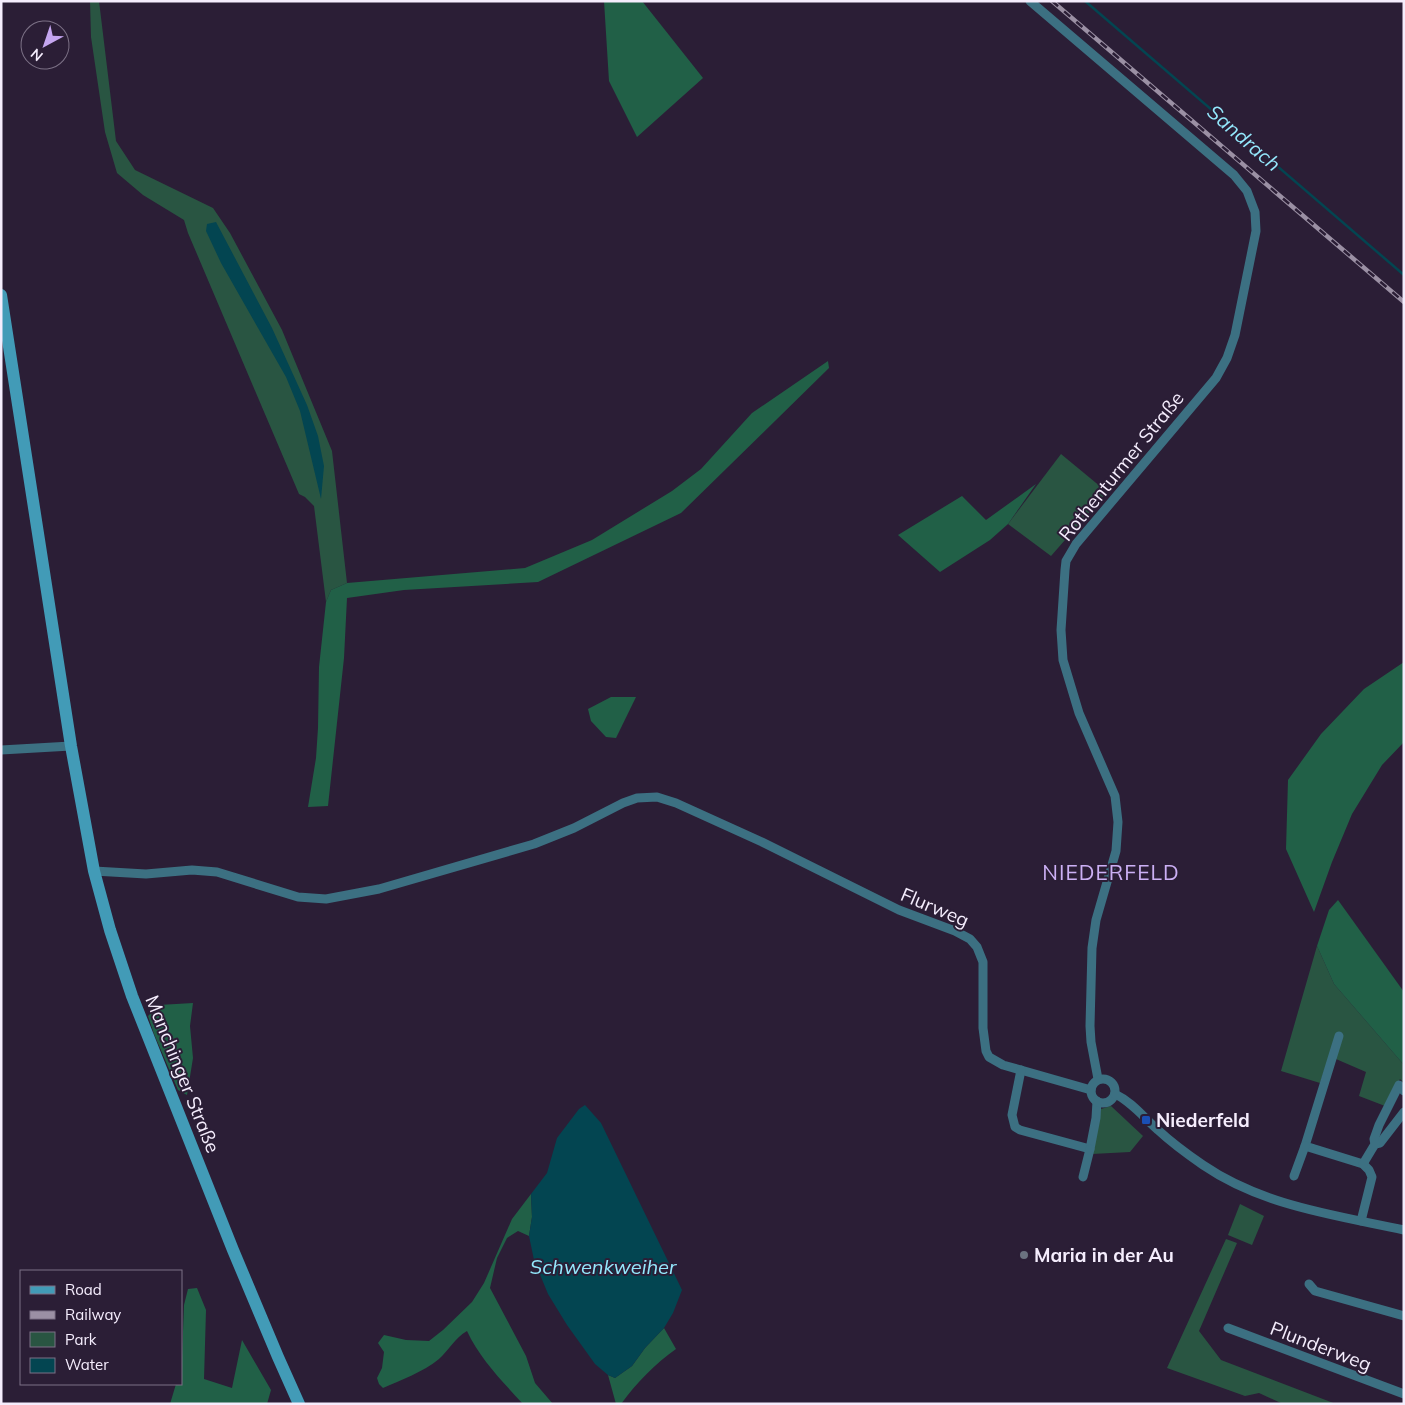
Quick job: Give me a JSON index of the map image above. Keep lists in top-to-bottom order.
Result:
{
  "streets": {
    "main road": ["Manchinger Straße"],
    "street": ["Rothenturmer Straße", "Flurweg", "Plunderweg"]
  },
  "crossings": [
    ["Rothenturmer Straße", "Flurweg"],
    ["Flurweg", "Manchinger Straße"]
  ],
  "districts": ["NIEDERFELD"],
  "water": ["Sandrach", "Schwenkweiher"],
  "places": {
    "transit": ["Niederfeld"],
    "other": ["Maria in der Au"]
  },
  "legend": [
    "Road",
    "Railway",
    "Park",
    "Water"
  ],
  "north": "bottom left"
}
